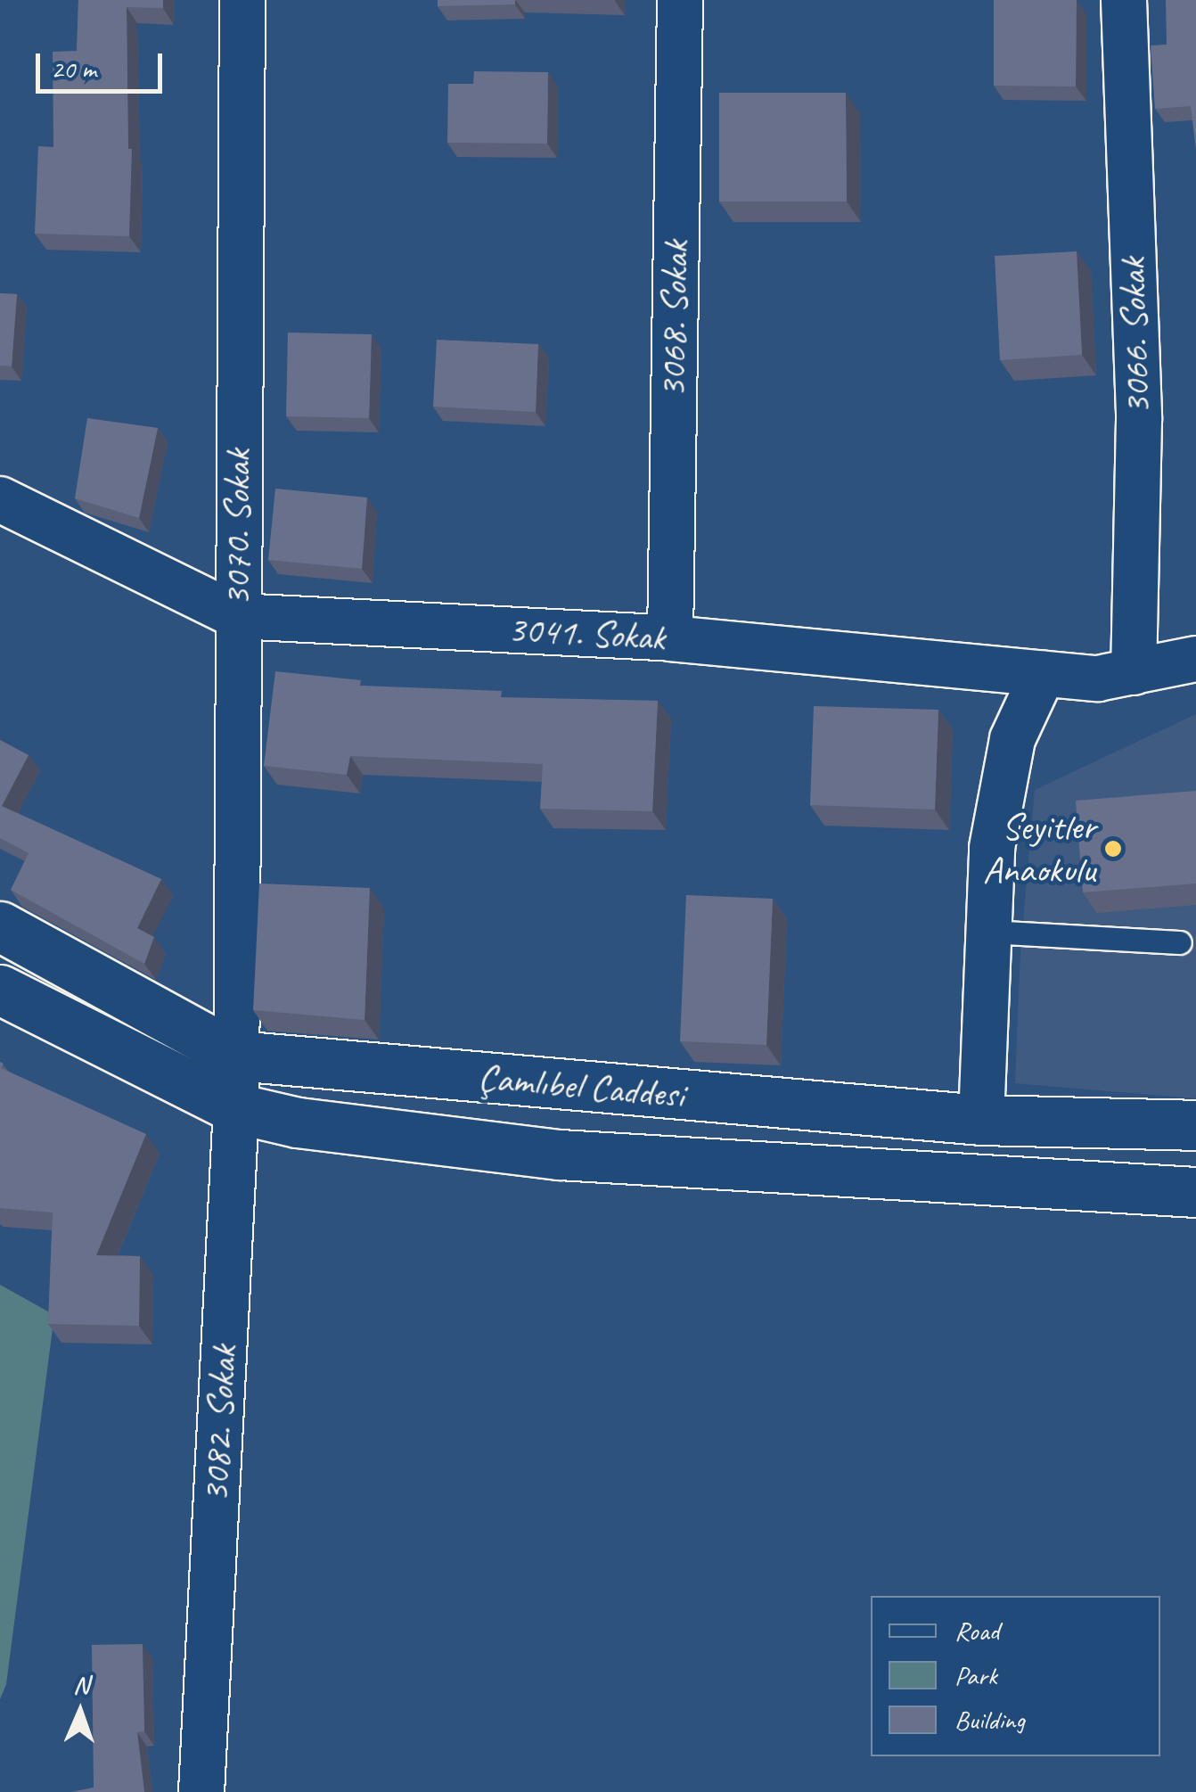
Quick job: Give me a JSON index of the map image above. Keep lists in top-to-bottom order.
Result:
{
  "streets": {
    "street": [
      "3068. Sokak",
      "3066. Sokak",
      "3070. Sokak",
      "3041. Sokak",
      "Çamlıbel Caddesi",
      "3082. Sokak"
    ]
  },
  "crossings": [
    ["3068. Sokak", "3041. Sokak"],
    ["3066. Sokak", "3041. Sokak"],
    ["3070. Sokak", "3041. Sokak"],
    ["3070. Sokak", "Çamlıbel Caddesi"],
    ["3070. Sokak", "3082. Sokak"],
    ["Çamlıbel Caddesi", "3082. Sokak"]
  ],
  "places": ["Seyitler Anaokulu"],
  "legend": ["Road", "Park", "Building"],
  "scale_bar": "20 m",
  "north": "top"
}
